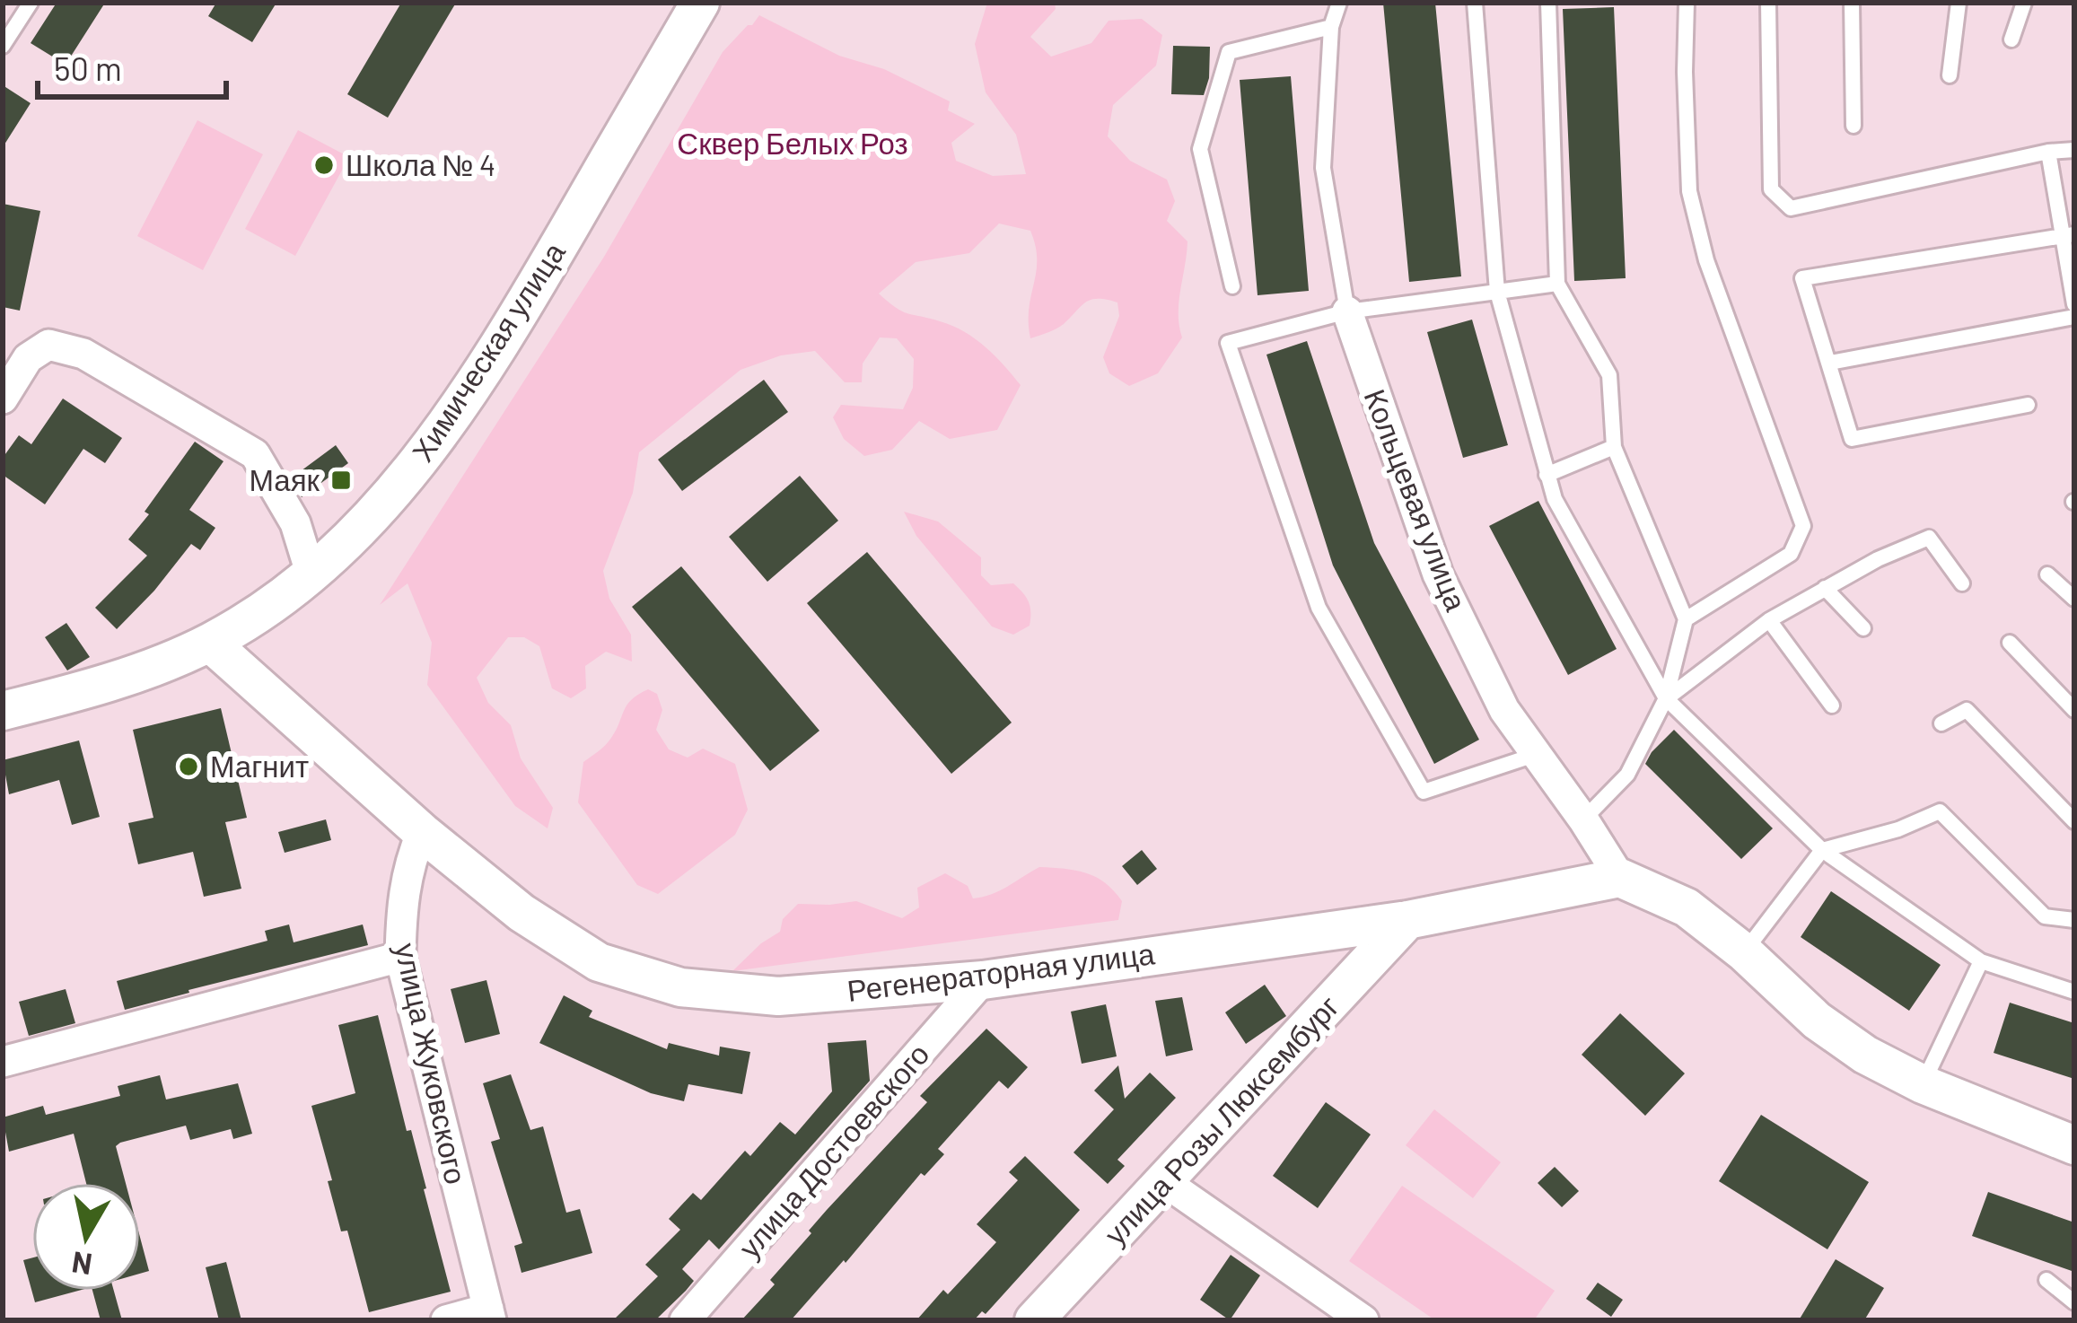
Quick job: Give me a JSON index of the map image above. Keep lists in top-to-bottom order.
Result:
{
  "streets": {
    "street": [
      "Химическая улица",
      "Кольцевая улица",
      "Регенераторная улица",
      "улица Жуковского",
      "улица Розы Люксембург",
      "улица Достоевского"
    ]
  },
  "crossings": [
    ["Кольцевая улица", "Регенераторная улица"],
    ["Регенераторная улица", "улица Жуковского"],
    ["Регенераторная улица", "улица Розы Люксембург"],
    ["Регенераторная улица", "улица Достоевского"]
  ],
  "parks": ["Сквер Белых Роз"],
  "places": {
    "other": ["Школа № 4", "Магнит"],
    "transit": ["Маяк"]
  },
  "scale_bar": "50 m",
  "north": "bottom"
}
